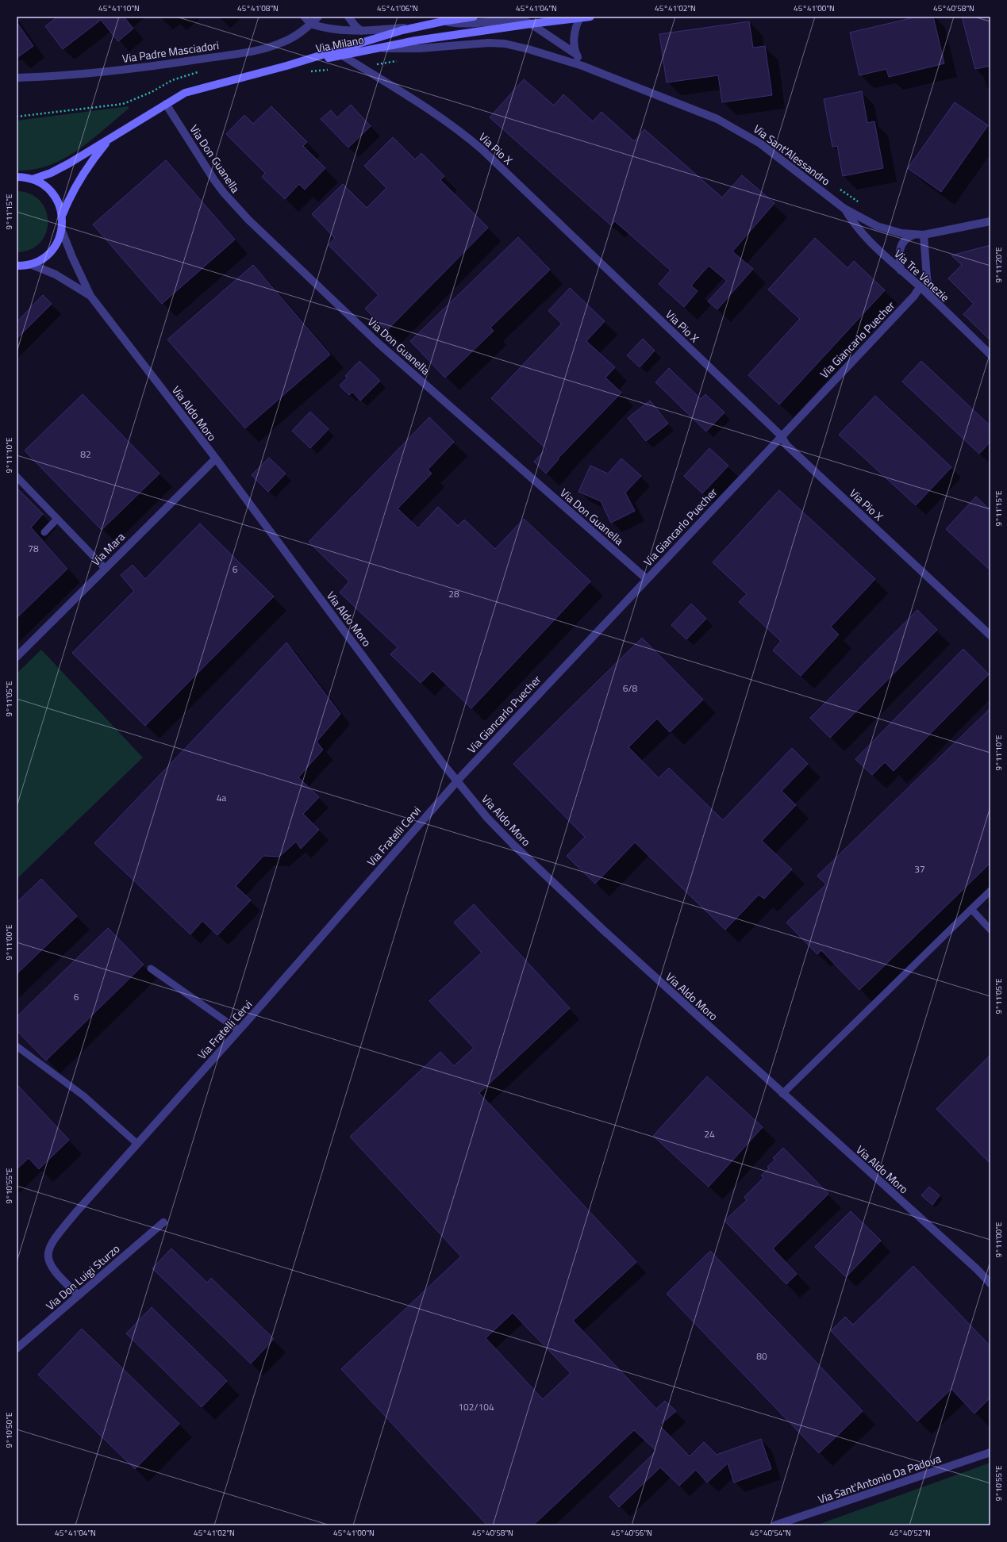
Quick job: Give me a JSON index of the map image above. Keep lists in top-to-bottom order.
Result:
{
  "streets": {
    "main road": ["Via Milano"],
    "street": [
      "Via Padre Masciadori",
      "Via Pio X",
      "Via Sant'Alessandro",
      "Via Don Guanella",
      "Via Tre Venezie",
      "Via Giancarlo Puecher",
      "Via Aldo Moro",
      "Via Mara",
      "Via Fratelli Cervi",
      "Via Don Luigi Sturzo",
      "Via Sant'Antonio Da Padova"
    ]
  },
  "crossings": [
    ["Via Milano", "Via Pio X"],
    ["Via Milano", "Via Sant'Alessandro"],
    ["Via Pio X", "Via Giancarlo Puecher"],
    ["Via Sant'Alessandro", "Via Tre Venezie"],
    ["Via Don Guanella", "Via Giancarlo Puecher"],
    ["Via Tre Venezie", "Via Giancarlo Puecher"],
    ["Via Giancarlo Puecher", "Via Aldo Moro"],
    ["Via Giancarlo Puecher", "Via Fratelli Cervi"],
    ["Via Aldo Moro", "Via Mara"],
    ["Via Aldo Moro", "Via Fratelli Cervi"],
    ["Via Fratelli Cervi", "Via Don Luigi Sturzo"]
  ],
  "house_numbers": [
    "82",
    "78",
    "6",
    "28",
    "6/8",
    "4a",
    "37",
    "6",
    "24",
    "80",
    "102/104"
  ],
  "coordinates": [
    "45°41'10\"N",
    "45°41'08\"N",
    "45°41'06\"N",
    "45°41'04\"N",
    "45°41'02\"N",
    "45°41'00\"N",
    "45°40'58\"N",
    "9°11'15\"E",
    "9°11'20\"E",
    "9°11'10\"E",
    "9°11'05\"E",
    "9°11'00\"E",
    "9°10'55\"E",
    "9°10'50\"E",
    "45°40'56\"N",
    "45°40'54\"N",
    "45°40'52\"N"
  ]
}
